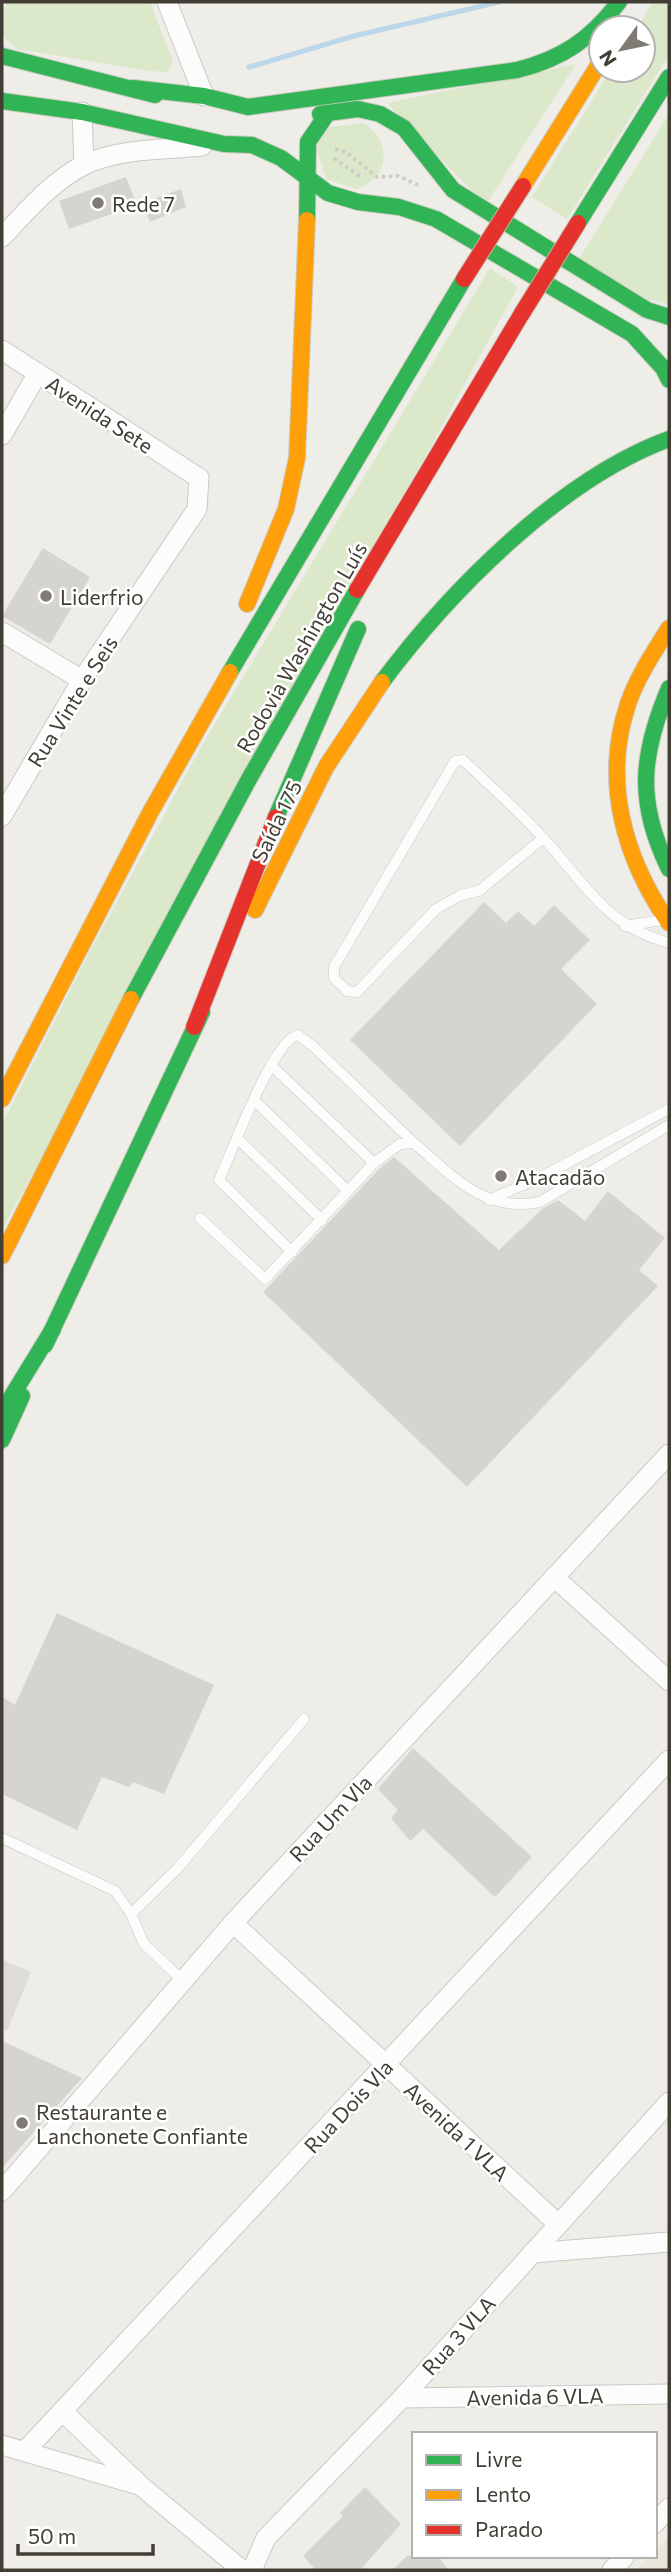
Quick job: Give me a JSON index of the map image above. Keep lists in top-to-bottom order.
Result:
{
  "streets": {
    "main road": ["Rodovia Washington Luís", "Saída 175"],
    "street": [
      "Avenida Sete",
      "Rua Vinte e Seis",
      "Rua Um Vla",
      "Rua Dois Vla",
      "Avenida 1 VLA",
      "Rua 3 VLA",
      "Avenida 6 VLA"
    ]
  },
  "crossings": [
    ["Avenida Sete", "Rua Vinte e Seis"],
    ["Rua Um Vla", "Avenida 1 VLA"],
    ["Rua Dois Vla", "Avenida 1 VLA"],
    ["Avenida 1 VLA", "Rua 3 VLA"],
    ["Rua 3 VLA", "Avenida 6 VLA"]
  ],
  "places": [
    "Rede 7",
    "Liderfrio",
    "Atacadão",
    "Restaurante e Lanchonete Confiante"
  ],
  "legend": ["Livre", "Lento", "Parado"],
  "scale_bar": "50 m",
  "north": "bottom left"
}
